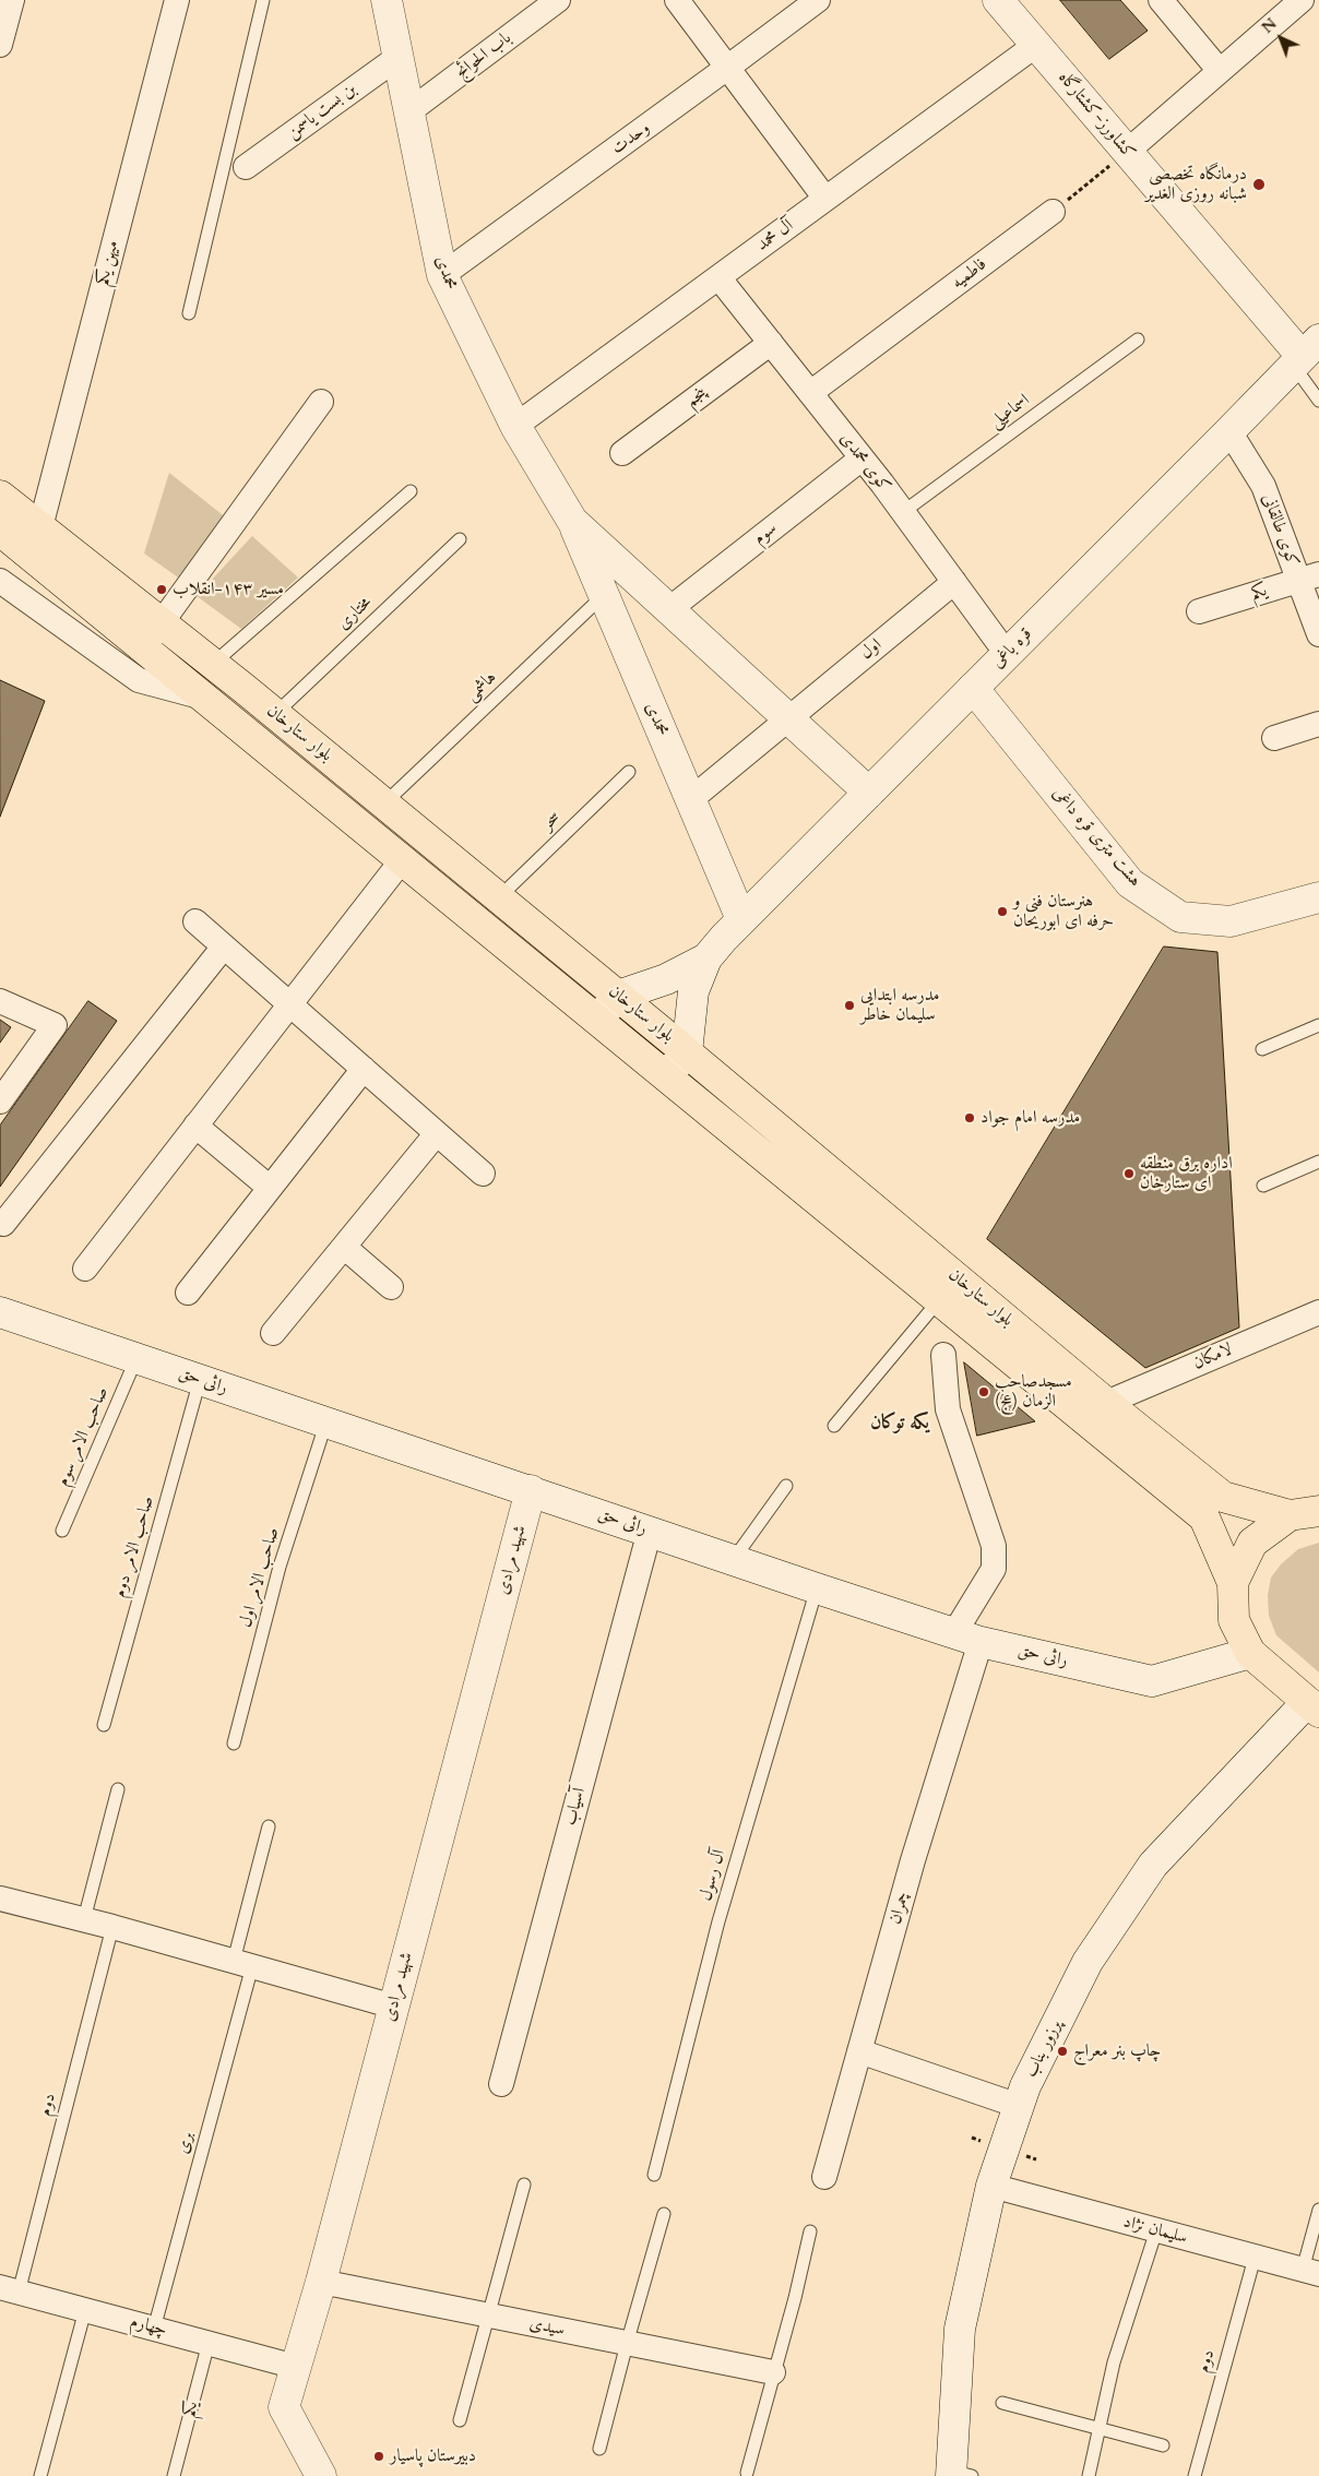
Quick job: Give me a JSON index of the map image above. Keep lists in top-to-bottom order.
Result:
{
  "streets": {
    "main road": ["بلوار ستارخان"],
    "street": [
      "باب الحوائج",
      "بن بست یاسمن",
      "کشاورز-کشتارگاه",
      "وحدت",
      "آل محمد",
      "میهن یکم",
      "محمدی",
      "فاطمیه",
      "پنجم",
      "کوی محمدی",
      "کوی طالقانی",
      "سوم",
      "یکم",
      "قره باغی",
      "اول",
      "هشت متری قره داغی",
      "لامکان",
      "راثی حق",
      "شهید مرادی",
      "آسیاب",
      "چمران",
      "پرزور بناب",
      "سلیمان نژاد",
      "چهارم",
      "سیدی"
    ],
    "lane": [
      "اسماعیلی",
      "مختاری",
      "هاشمی",
      "سحر",
      "صاحب الامر سوم",
      "صاحب الامر دوم",
      "صاحب الامر اول",
      "آل رسول",
      "دوم",
      "بری"
    ]
  },
  "crossings": [
    ["باب الحوائج", "محمدی"],
    ["بن بست یاسمن", "محمدی"],
    ["کشاورز-کشتارگاه", "آل محمد"],
    ["کشاورز-کشتارگاه", "قره باغی"],
    ["وحدت", "محمدی"],
    ["آل محمد", "محمدی"],
    ["آل محمد", "کوی محمدی"],
    ["میهن یکم", "بلوار ستارخان"],
    ["محمدی", "سوم"],
    ["محمدی", "قره باغی"],
    ["محمدی", "اول"],
    ["محمدی", "هاشمی"],
    ["فاطمیه", "کوی محمدی"],
    ["پنجم", "کوی محمدی"],
    ["اسماعیلی", "کوی محمدی"],
    ["کوی محمدی", "سوم"],
    ["کوی محمدی", "قره باغی"],
    ["کوی محمدی", "اول"],
    ["کوی طالقانی", "یکم"],
    ["کوی طالقانی", "قره باغی"],
    ["یکم", "چهارم"],
    ["مختاری", "بلوار ستارخان"],
    ["قره باغی", "بلوار ستارخان"],
    ["قره باغی", "هشت متری قره داغی"],
    ["هاشمی", "بلوار ستارخان"],
    ["بلوار ستارخان", "سحر"],
    ["بلوار ستارخان", "لامکان"],
    ["راثی حق", "صاحب الامر سوم"],
    ["راثی حق", "صاحب الامر دوم"],
    ["راثی حق", "شهید مرادی"],
    ["راثی حق", "صاحب الامر اول"],
    ["راثی حق", "آسیاب"],
    ["راثی حق", "آل رسول"],
    ["راثی حق", "چمران"],
    ["شهید مرادی", "چهارم"],
    ["شهید مرادی", "سیدی"],
    ["پرزور بناب", "سلیمان نژاد"],
    ["دوم", "سلیمان نژاد"],
    ["دوم", "چهارم"],
    ["بری", "چهارم"]
  ],
  "districts": ["یکه توکان"],
  "places": [
    "درمانگاه تخصصی شبانه روزی الغدیر",
    "مسیر ۱۴۳-انقلاب",
    "هنرستان فنی و حرفه ای ابوریحان",
    "مدرسه ابتدایی سلیمان خاطر",
    "مدرسه امام جواد",
    "اداره برق منطقه ای ستارخان",
    "مسجدصاحب الزمان (عج)",
    "چاپ بنر معراج",
    "دبیرستان پاسیار"
  ],
  "north": "top left"
}
